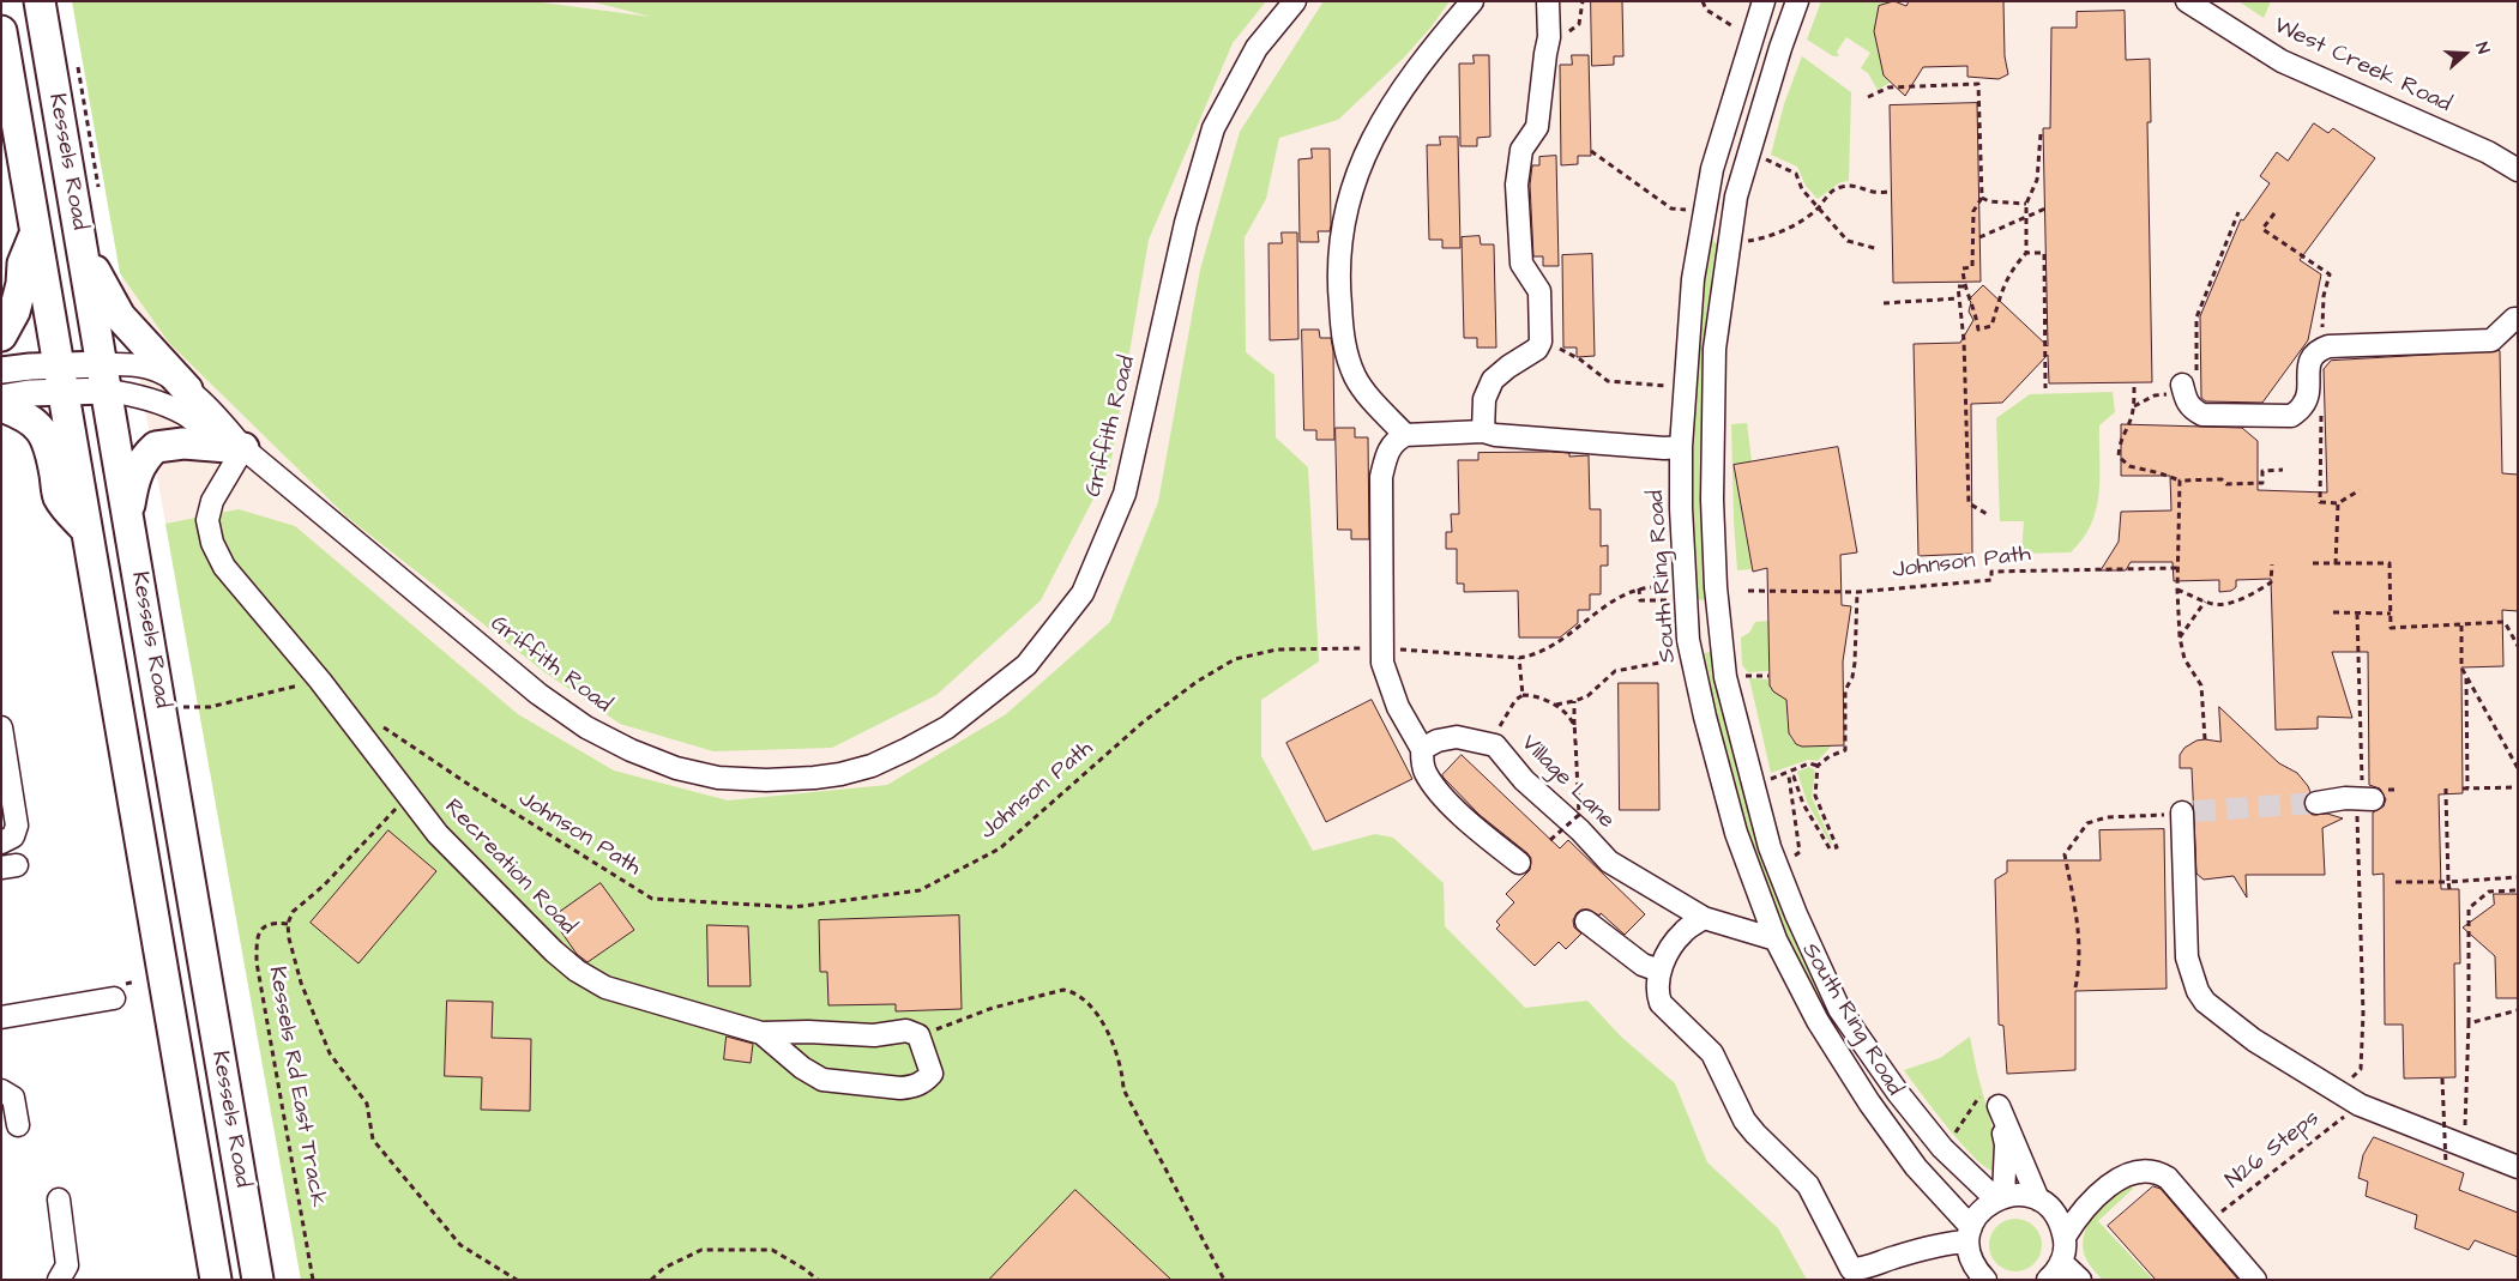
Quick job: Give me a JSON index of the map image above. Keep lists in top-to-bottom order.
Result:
{
  "streets": {
    "highway": ["Kessels Road"],
    "street": [
      "West Creek Road",
      "Griffith Road",
      "South Ring Road",
      "Village Lane",
      "Recreation Road"
    ],
    "path": ["Johnson Path", "Kessels Rd East Track", "N26 Steps"]
  },
  "crossings": [
    ["Kessels Road", "Griffith Road"],
    ["Griffith Road", "Recreation Road"],
    ["South Ring Road", "Village Lane"]
  ],
  "north": "right"
}
